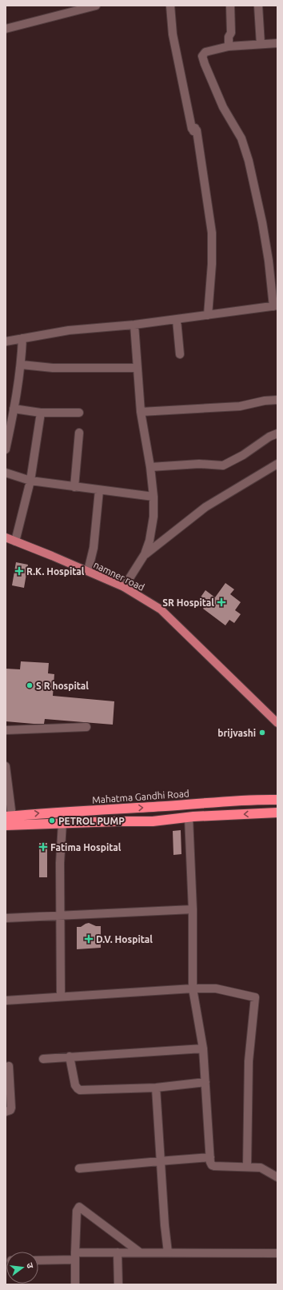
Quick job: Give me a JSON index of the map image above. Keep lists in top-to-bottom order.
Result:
{
  "streets": {
    "highway": ["Mahatma Gandhi Road"],
    "main road": ["namner road"]
  },
  "places": {
    "health": [
      "R.K. Hospital",
      "SR Hospital",
      "Fatima Hospital",
      "D.V. Hospital"
    ],
    "other": ["S R hospital", "brijvashi", "PETROL PUMP"]
  },
  "north": "right"
}
